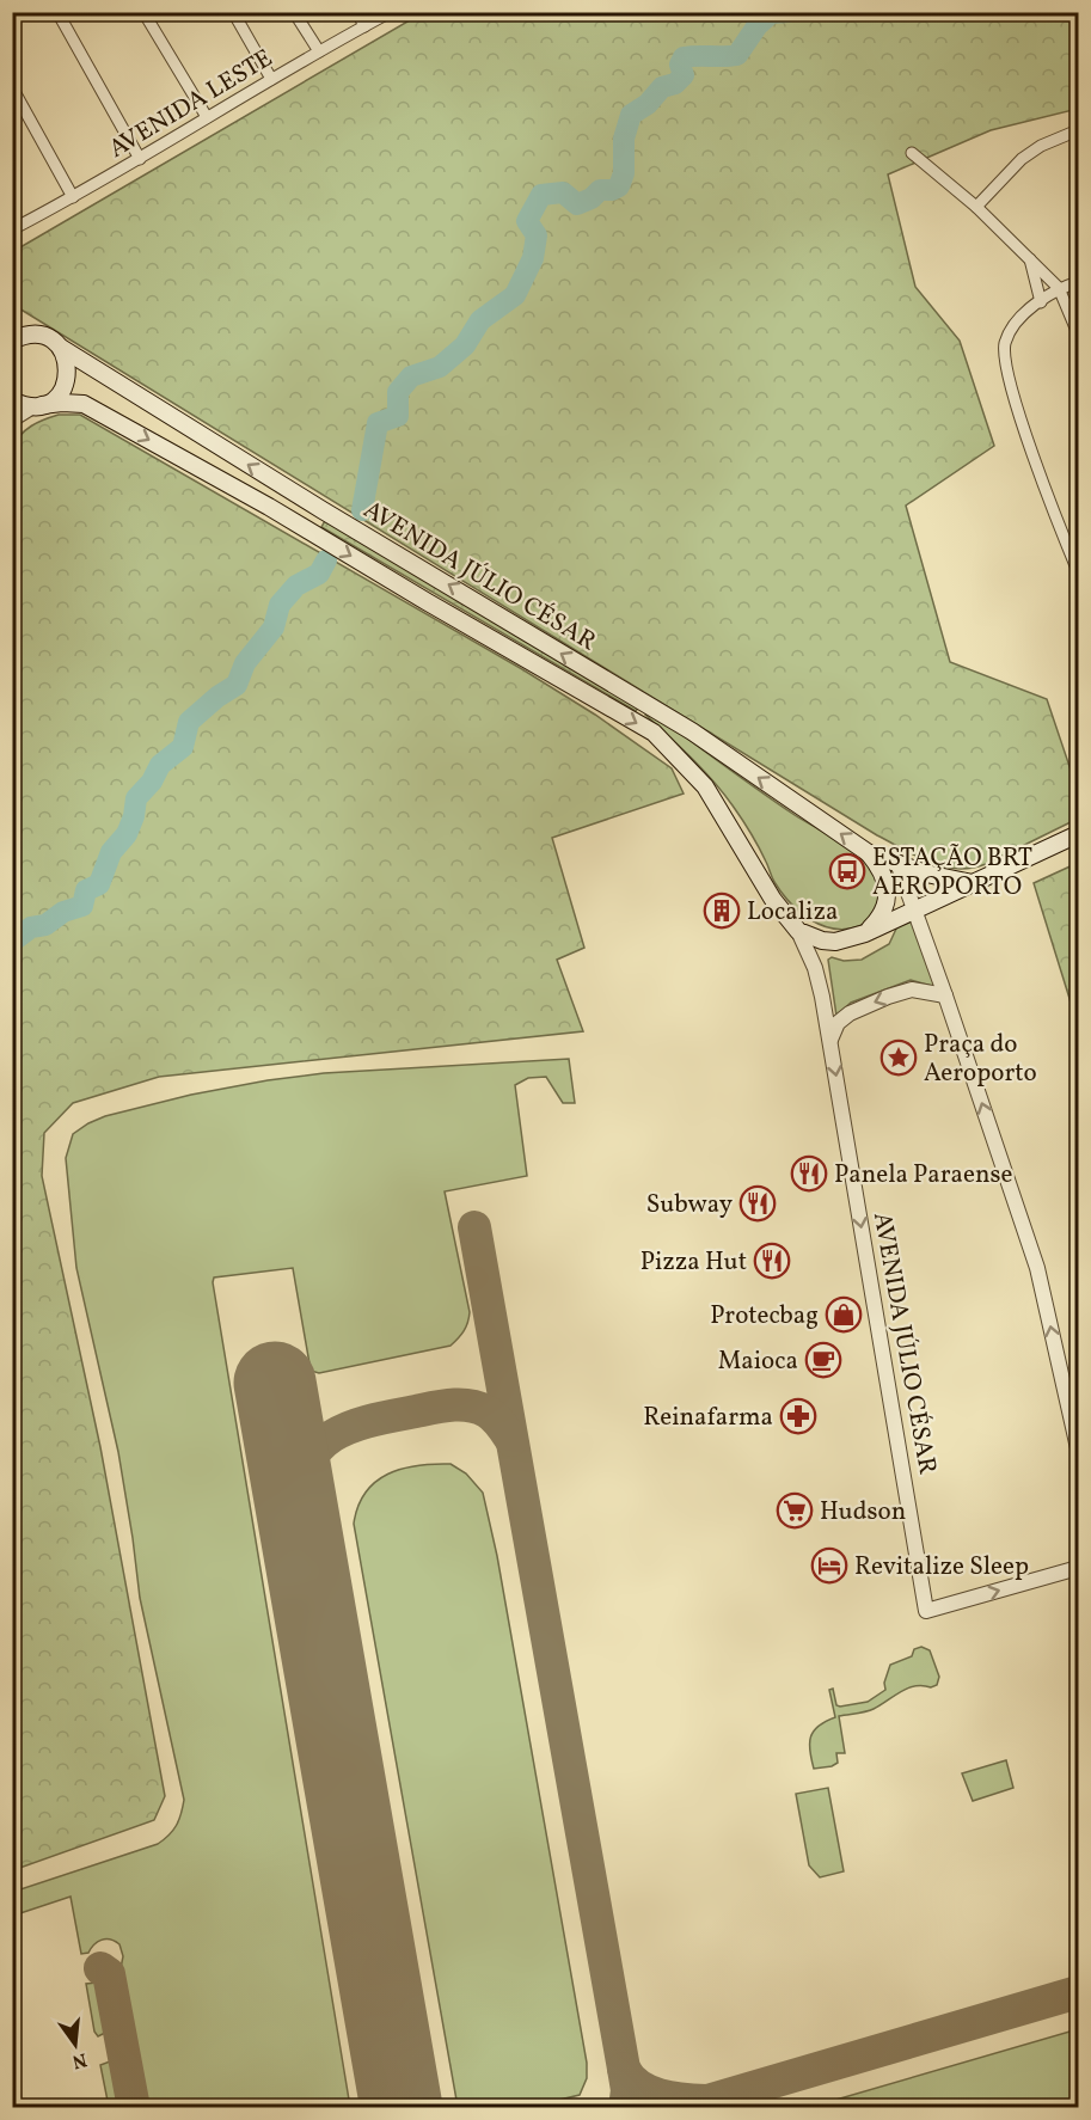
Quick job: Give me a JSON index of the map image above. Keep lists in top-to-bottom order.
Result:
{
  "streets": {
    "main road": ["AVENIDA JÚLIO CÉSAR"],
    "street": ["AVENIDA LESTE"]
  },
  "places": {
    "bus stop": ["ESTAÇÃO BRT AEROPORTO"],
    "building": ["Localiza"],
    "place": ["Praça do Aeroporto"],
    "restaurant": ["Panela Paraense", "Subway", "Pizza Hut"],
    "shop": ["Protecbag"],
    "cafe": ["Maioca"],
    "pharmacy": ["Reinafarma"],
    "supermarket": ["Hudson"],
    "hotel": ["Revitalize Sleep"]
  },
  "north": "bottom"
}
